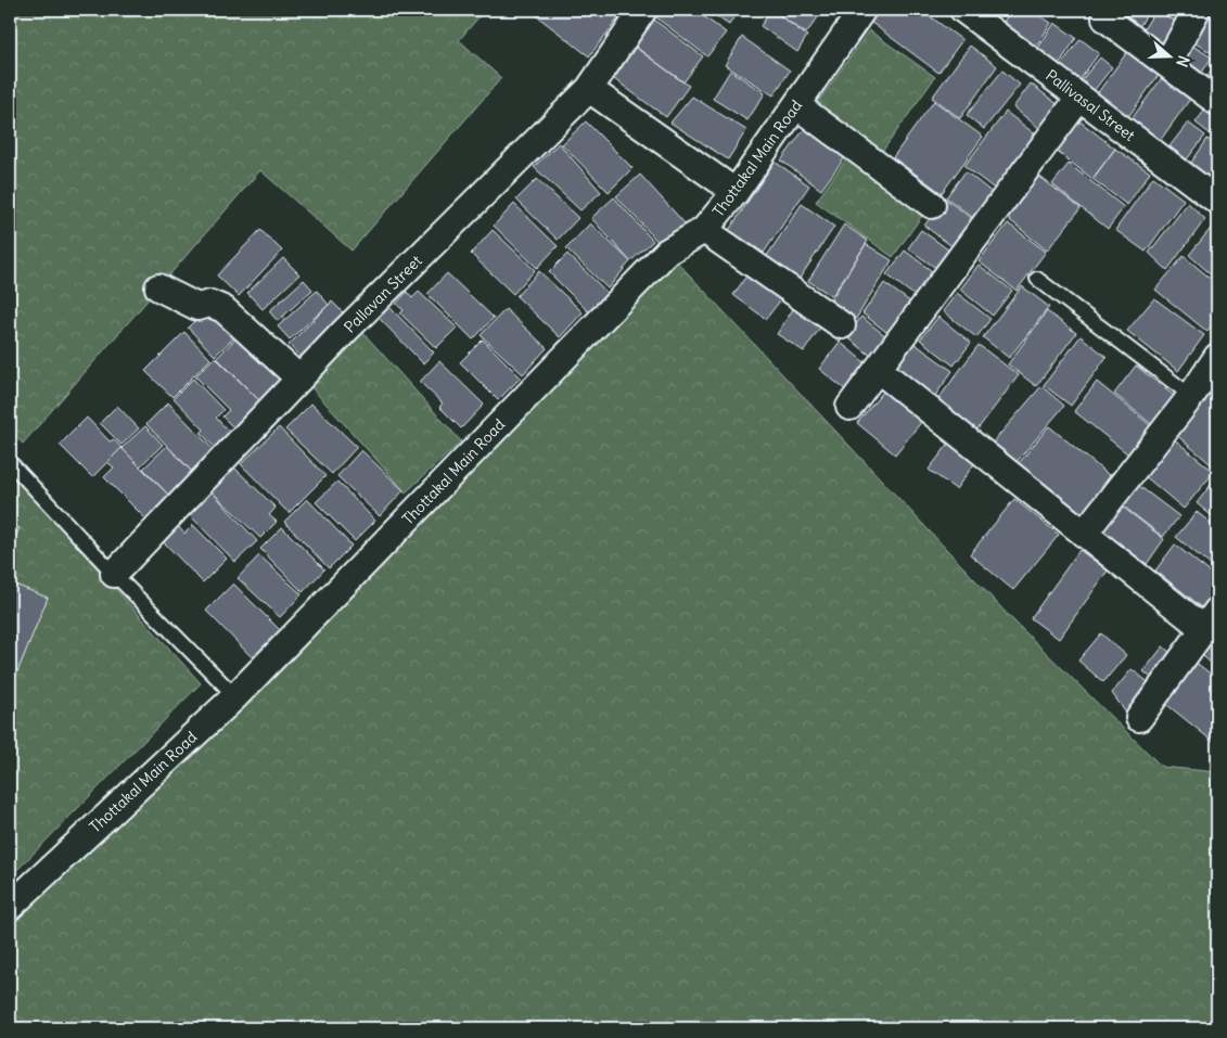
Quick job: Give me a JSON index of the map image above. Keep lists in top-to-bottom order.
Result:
{
  "streets": {
    "street": ["Pallivasal Street", "Thottakal Main Road", "Pallavan Street"]
  },
  "north": "right"
}
